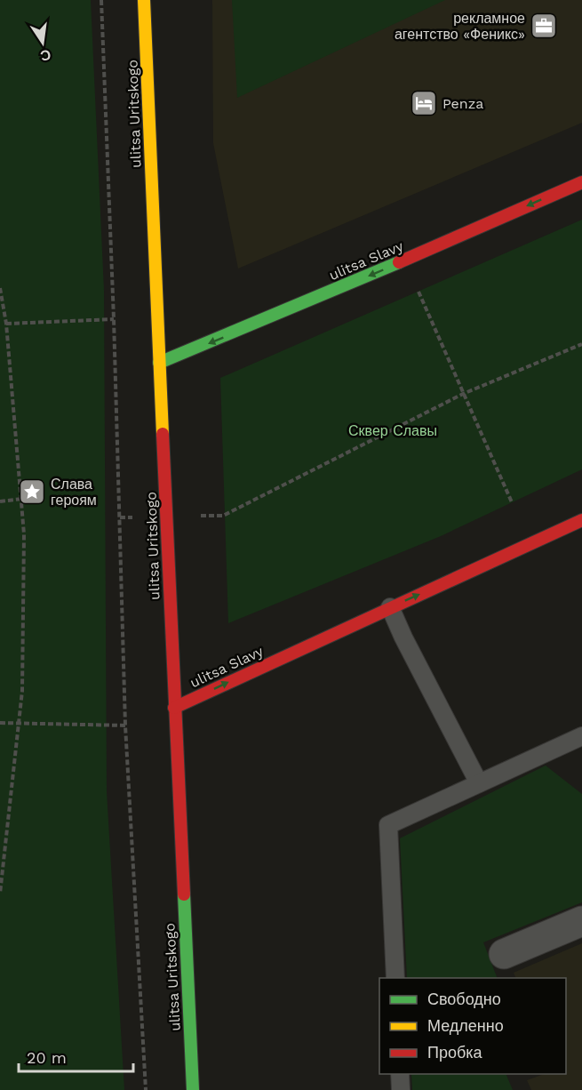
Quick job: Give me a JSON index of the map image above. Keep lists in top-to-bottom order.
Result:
{
  "streets": {
    "main road": ["ulitsa Uritskogo", "ulitsa Slavy"]
  },
  "crossings": [
    ["ulitsa Uritskogo", "ulitsa Slavy"]
  ],
  "parks": ["Сквер Славы"],
  "places": {
    "office": ["рекламное агентство «Феникс»"],
    "hotel": ["Penza"],
    "place": ["Слава героям"]
  },
  "legend": ["Свободно", "Медленно", "Пробка"],
  "scale_bar": "20 m",
  "north": "bottom"
}
